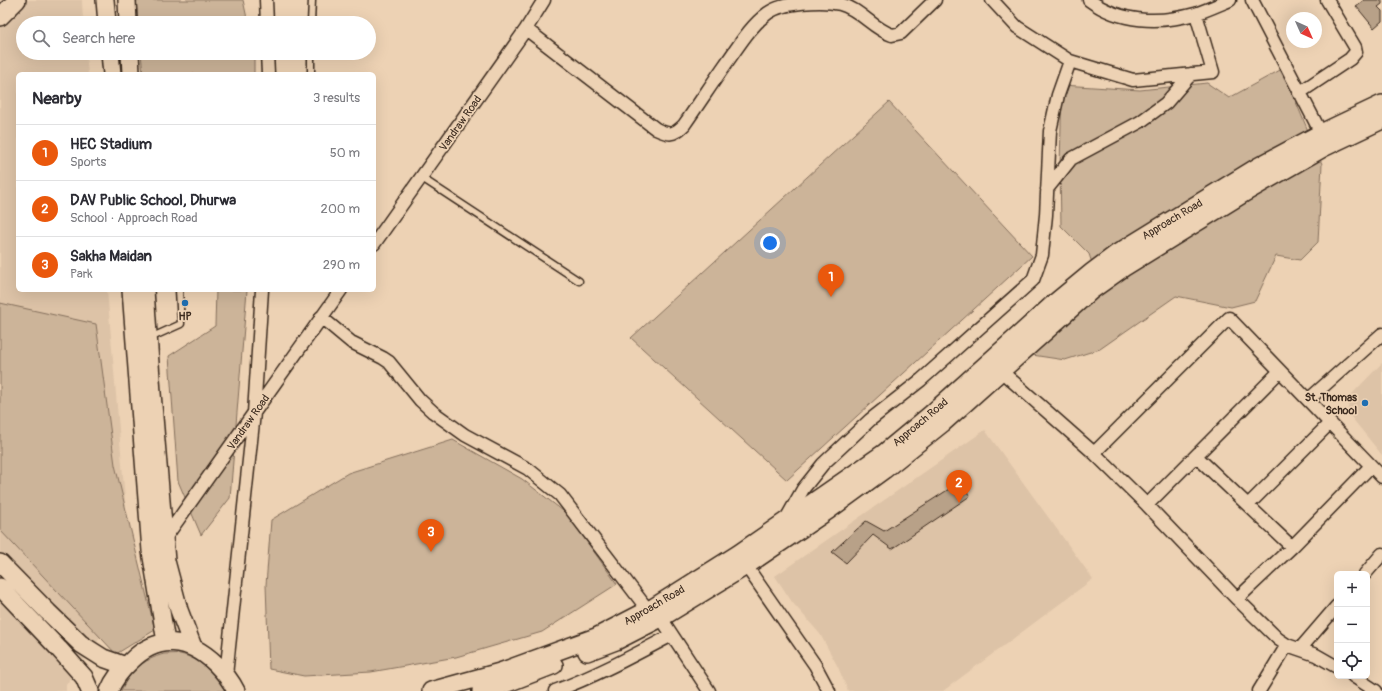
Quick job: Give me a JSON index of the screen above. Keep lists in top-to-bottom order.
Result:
{
  "streets": {
    "street": ["Vandraw Road", "Approach Road"]
  },
  "places": ["HP", "St. Thomas School"],
  "north": "bottom right",
  "page": {
    "search": "Search here",
    "heading": ["Nearby", "3 results"],
    "list": [
      {
        "mark": "1",
        "name": "HEC Stadium",
        "note": "Sports",
        "value": "50 m"
      },
      {
        "mark": "2",
        "name": "DAV Public School, Dhurwa",
        "note": "School · Approach Road",
        "value": "200 m"
      },
      {
        "mark": "3",
        "name": "Sakha Maidan",
        "note": "Park",
        "value": "290 m"
      }
    ],
    "pins": ["1", "2", "3"],
    "map_buttons": ["+", "−"]
  }
}
